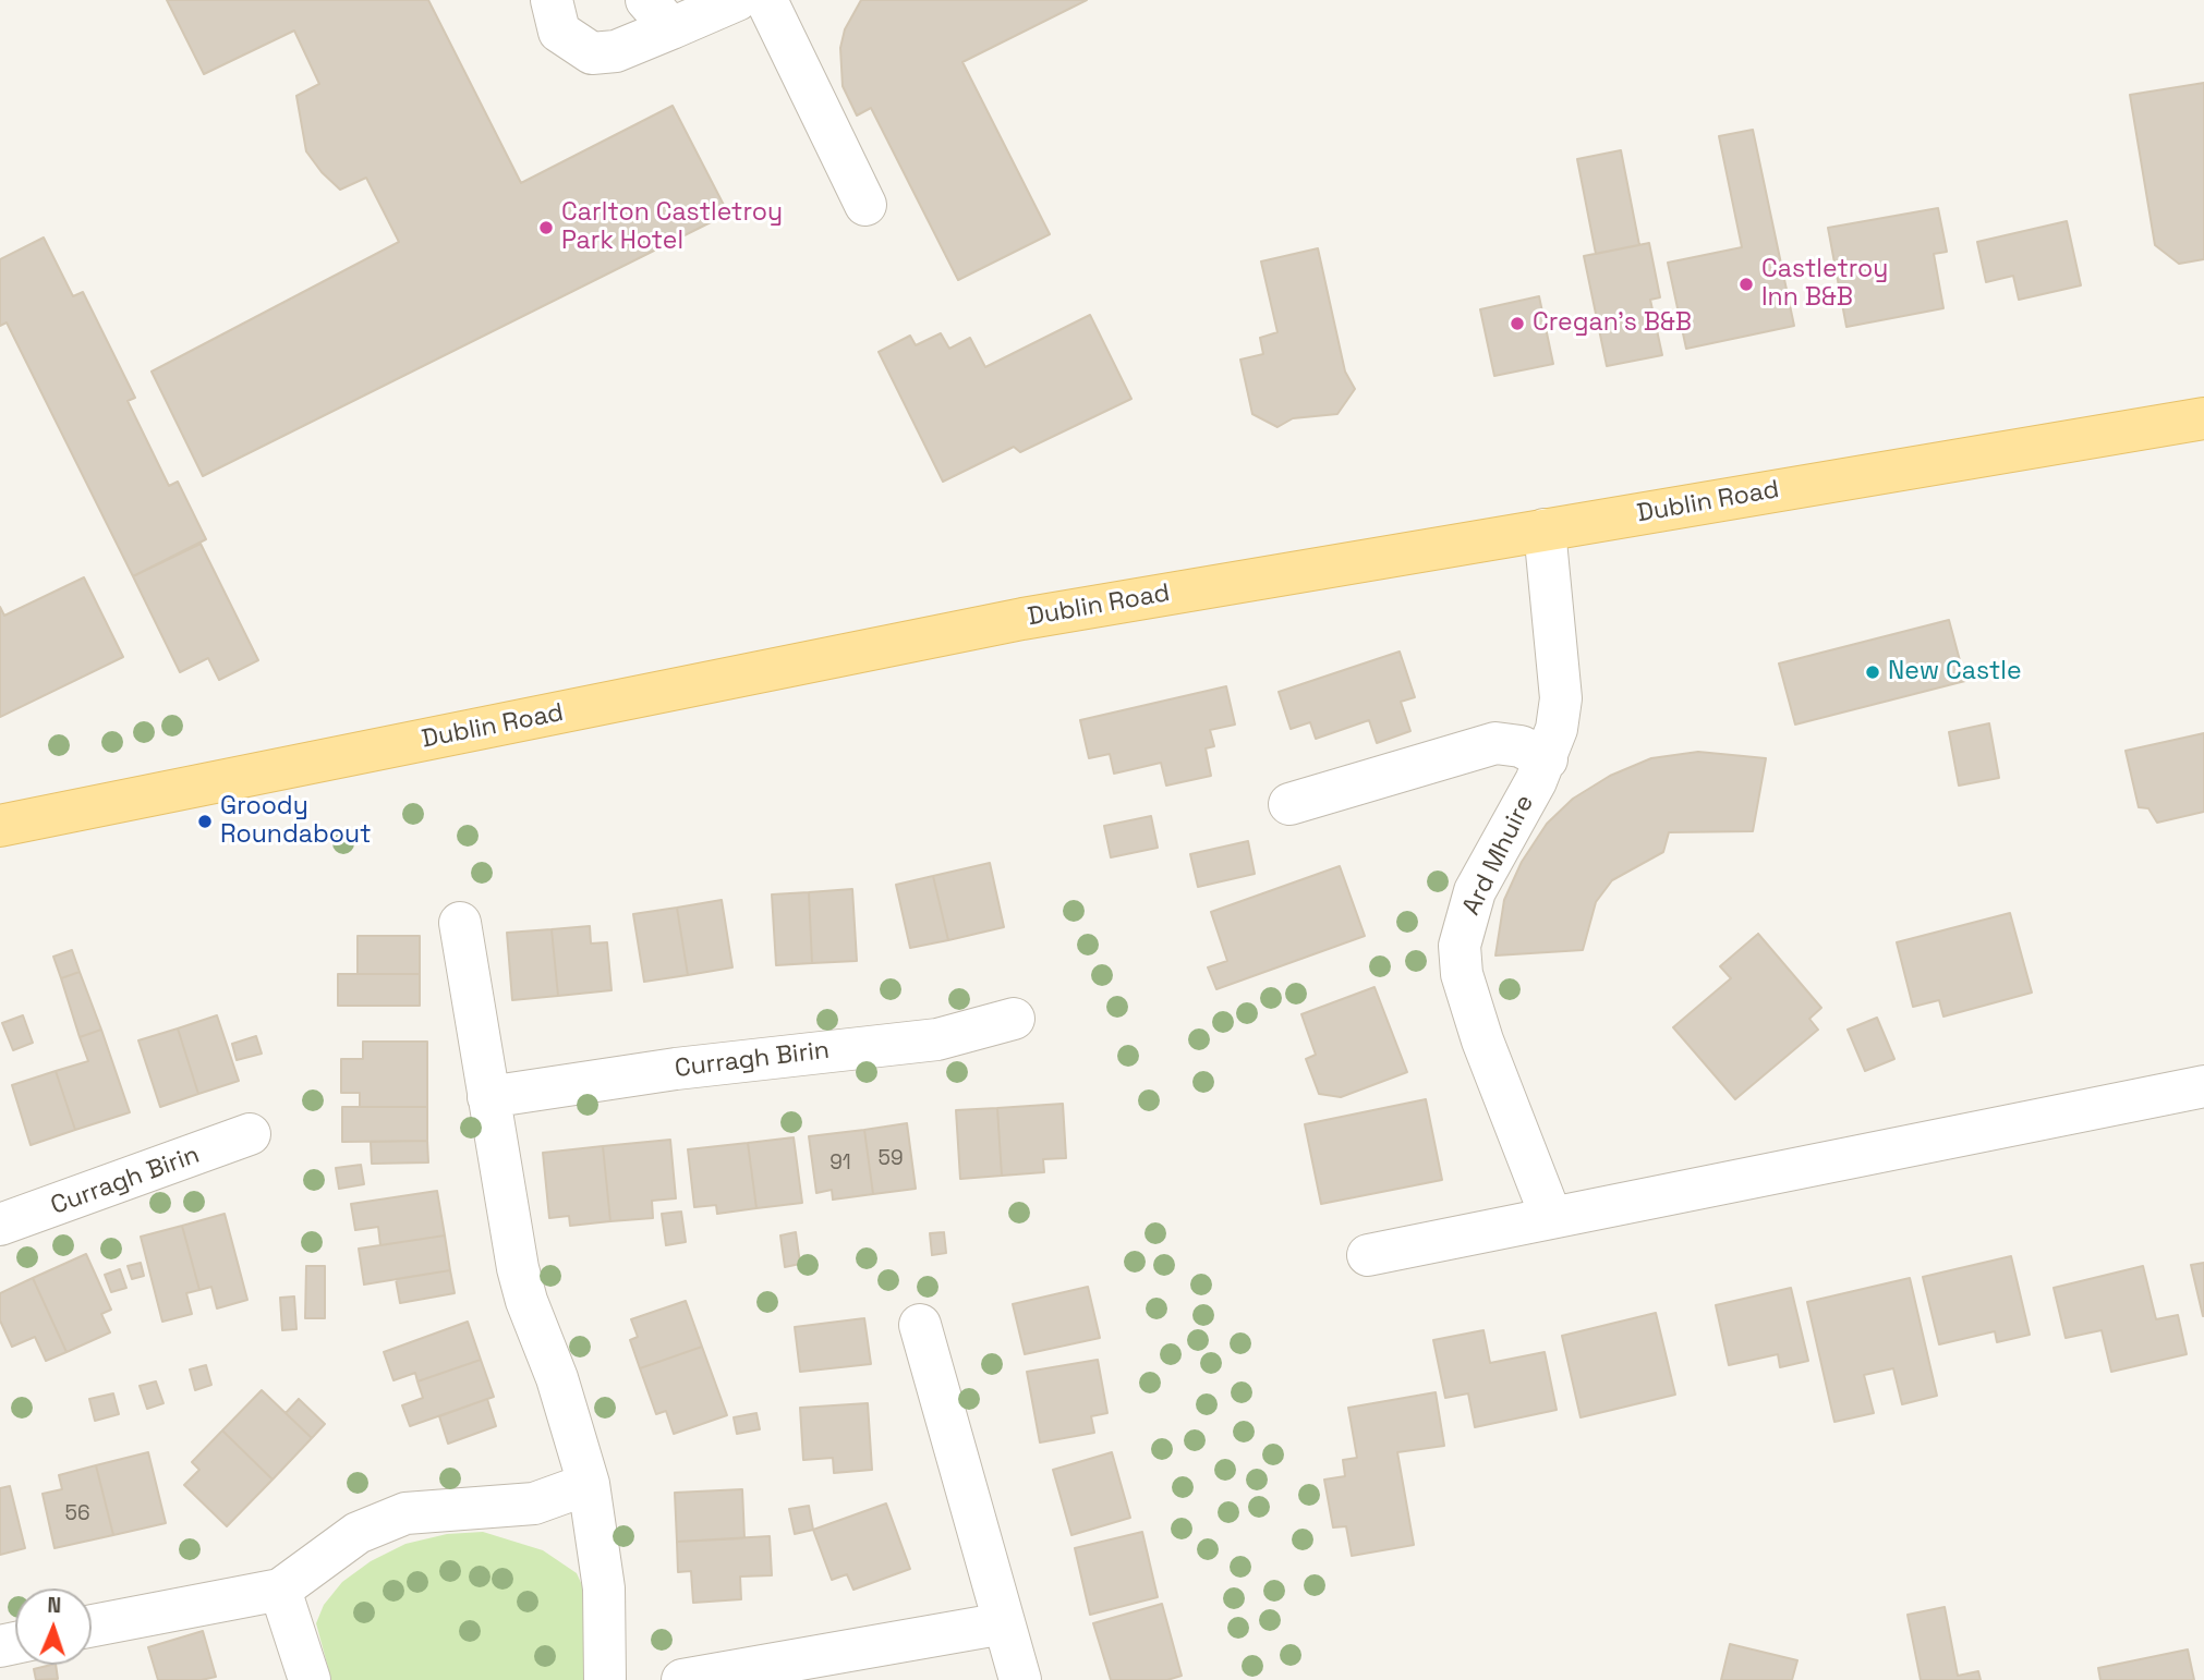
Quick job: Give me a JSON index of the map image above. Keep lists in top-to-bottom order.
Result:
{
  "streets": {
    "main road": ["Dublin Road"],
    "street": ["Ard Mhuire", "Curragh Birin"]
  },
  "crossings": [
    ["Dublin Road", "Ard Mhuire"]
  ],
  "places": [
    "Carlton Castletroy Park Hotel",
    "Castletroy Inn B&B",
    "Cregan's B&B",
    "New Castle",
    "Groody Roundabout"
  ],
  "house_numbers": ["59", "91", "56"],
  "north": "top"
}
